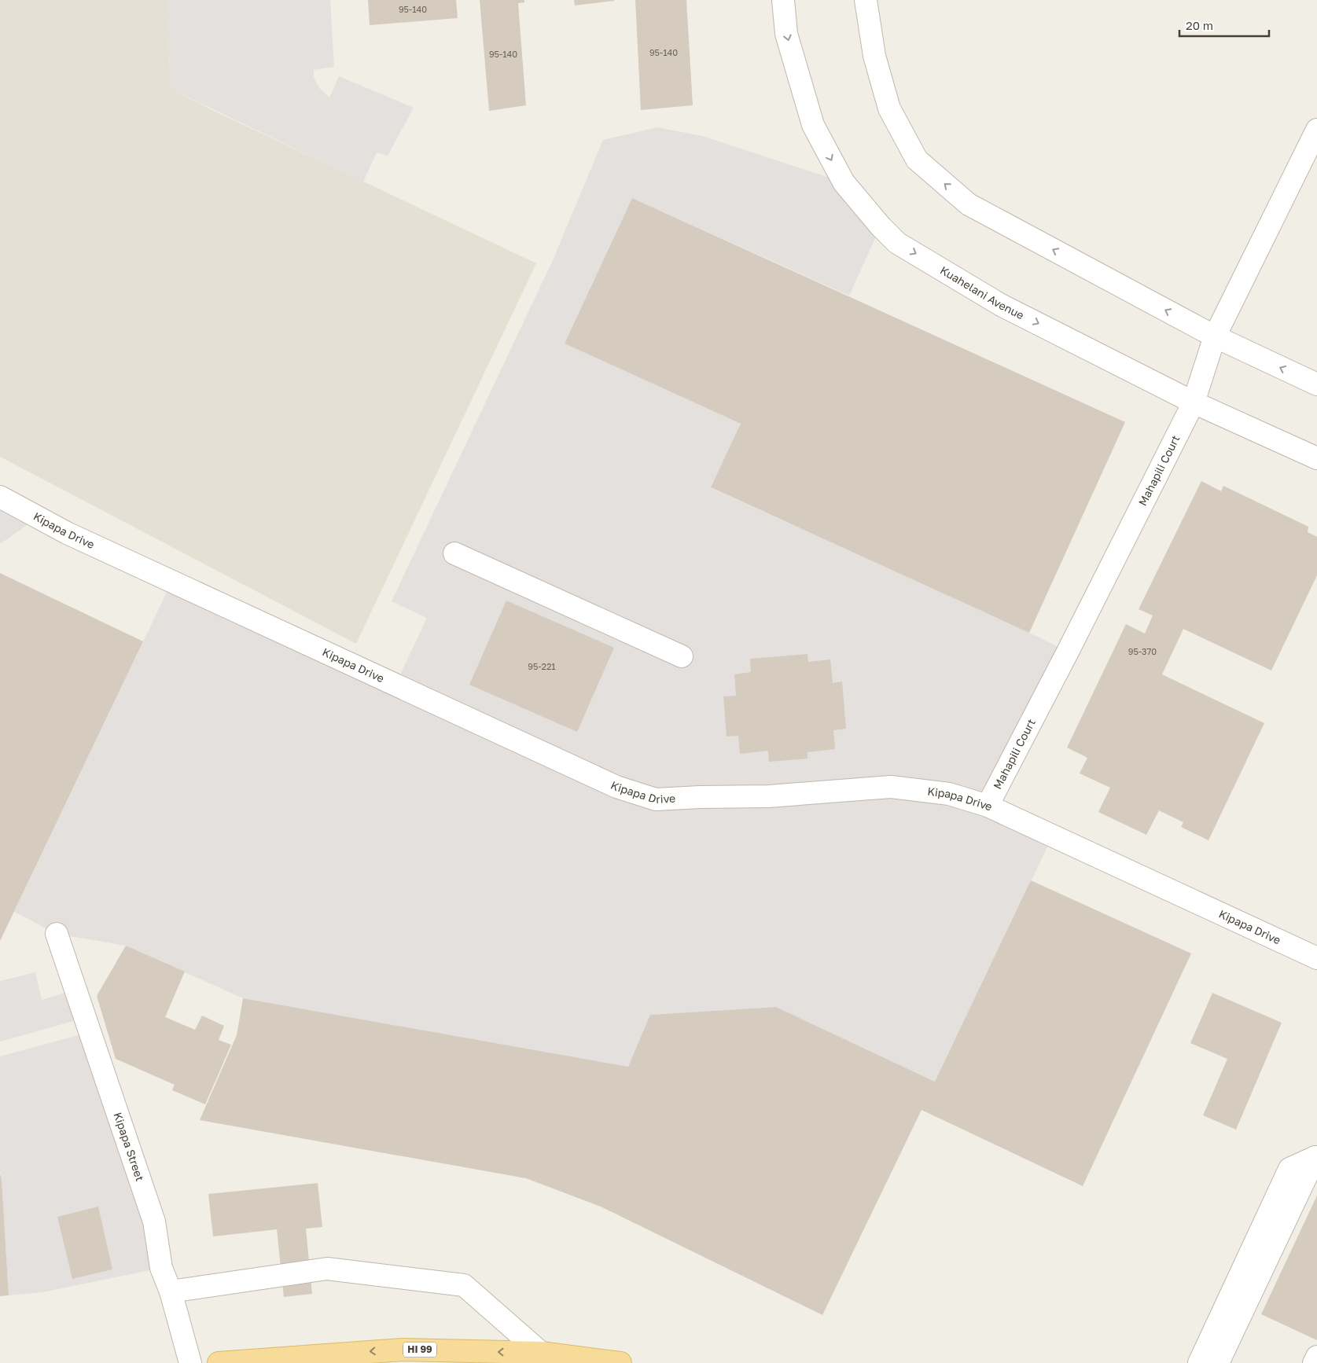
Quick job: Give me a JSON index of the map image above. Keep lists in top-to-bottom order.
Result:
{
  "streets": {
    "main road": ["HI 99"],
    "street": [
      "Kuahelani Avenue",
      "Mahapili Court",
      "Kipapa Drive",
      "Kipapa Street"
    ]
  },
  "crossings": [
    ["Kuahelani Avenue", "Mahapili Court"],
    ["Mahapili Court", "Kipapa Drive"]
  ],
  "house_numbers": [
    "95-140",
    "95-140",
    "95-140",
    "95-370",
    "95-221"
  ],
  "scale_bar": "20 m"
}
